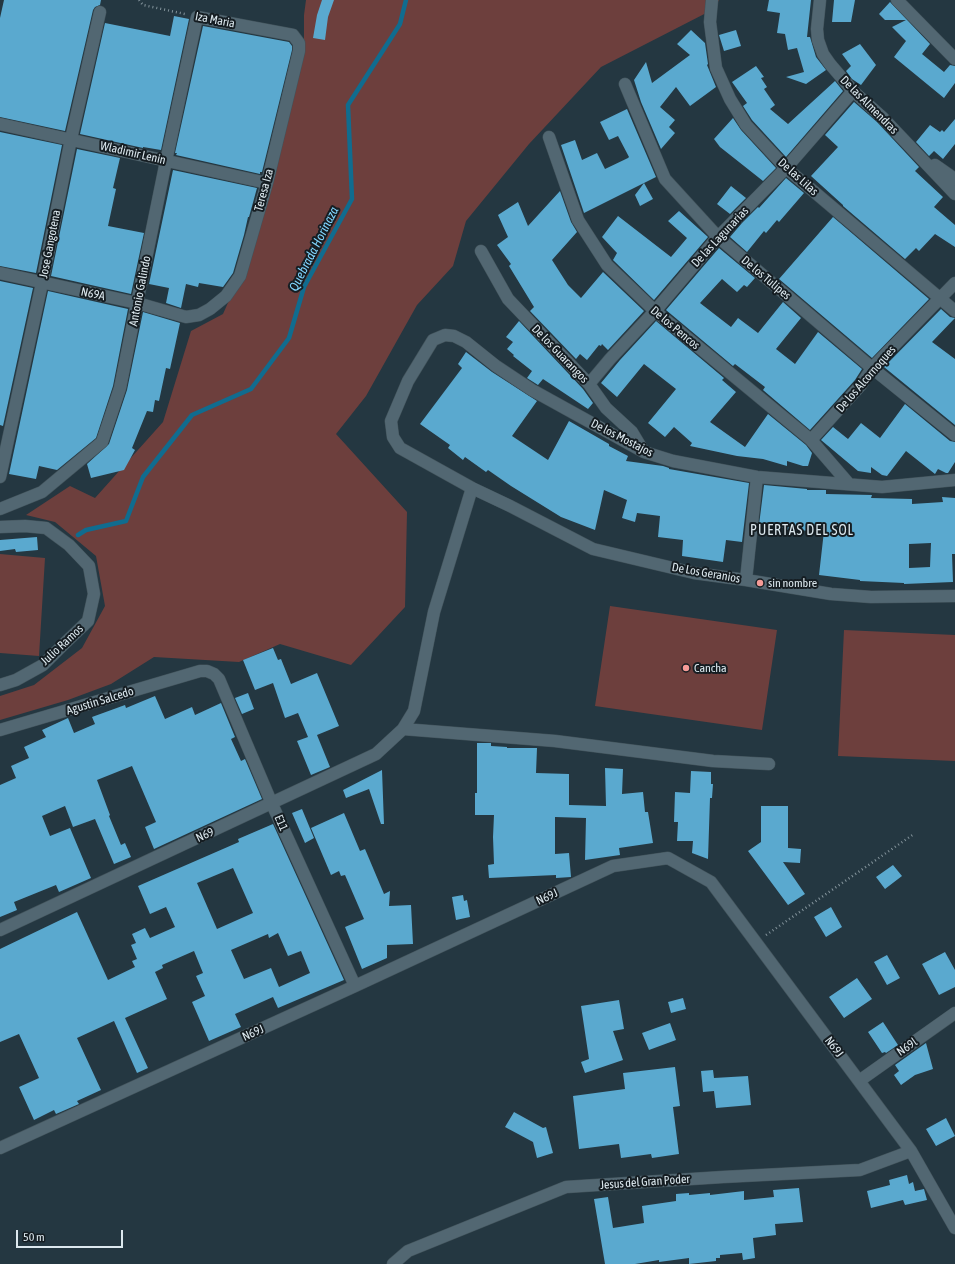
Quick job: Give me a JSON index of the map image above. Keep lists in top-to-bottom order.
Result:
{
  "streets": {
    "street": [
      "Iza Maria",
      "De las Almendras",
      "Wladimir Lenin",
      "De las Lilas",
      "Teresa Iza",
      "De las Lagunarias",
      "Jose Gangotena",
      "De los Tulipes",
      "Antonio Galindo",
      "N69A",
      "De los Pencos",
      "De los Guarangos",
      "De los Alcornoques",
      "De los Mostajos",
      "De Los Geranios",
      "Julio Ramos",
      "Agustin Salcedo",
      "E11",
      "N69",
      "N69J",
      "N69l",
      "Jesus del Gran Poder"
    ]
  },
  "crossings": [
    ["Iza Maria", "Teresa Iza"],
    ["Iza Maria", "Antonio Galindo"],
    ["De las Almendras", "De las Lagunarias"],
    ["Wladimir Lenin", "Teresa Iza"],
    ["Wladimir Lenin", "Jose Gangotena"],
    ["Wladimir Lenin", "Antonio Galindo"],
    ["De las Lilas", "De las Lagunarias"],
    ["De las Lilas", "De los Alcornoques"],
    ["Teresa Iza", "N69A"],
    ["De las Lagunarias", "De los Tulipes"],
    ["De las Lagunarias", "De los Pencos"],
    ["De las Lagunarias", "De los Guarangos"],
    ["Jose Gangotena", "N69A"],
    ["De los Tulipes", "De los Alcornoques"],
    ["Antonio Galindo", "N69A"],
    ["De los Pencos", "De los Alcornoques"],
    ["De los Pencos", "De los Mostajos"],
    ["De los Guarangos", "De los Mostajos"],
    ["De los Mostajos", "De Los Geranios"],
    ["Agustin Salcedo", "E11"],
    ["E11", "N69"],
    ["E11", "N69J"],
    ["N69J", "N69l"],
    ["N69J", "Jesus del Gran Poder"]
  ],
  "districts": ["PUERTAS DEL SOL"],
  "water": ["Quebrada Horinaza"],
  "places": ["sin nombre", "Cancha"],
  "scale_bar": "50 m"
}
